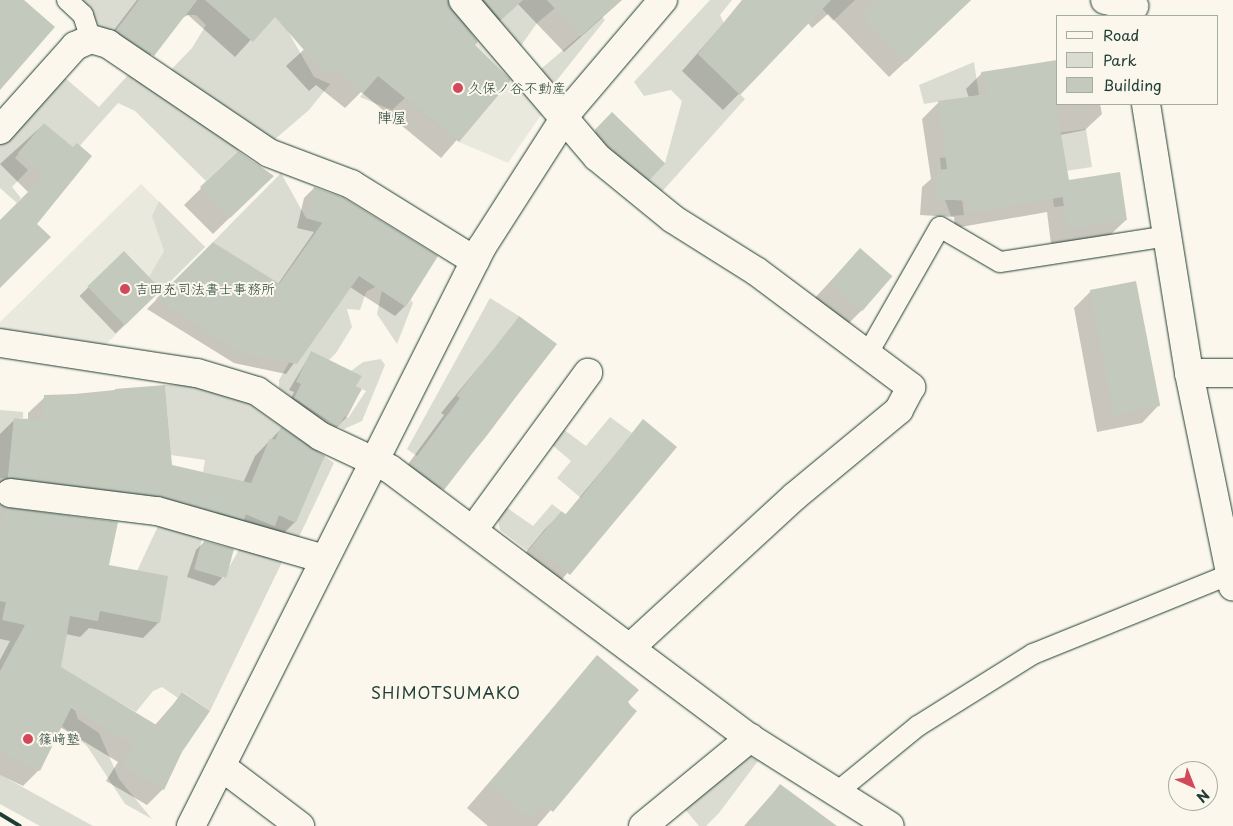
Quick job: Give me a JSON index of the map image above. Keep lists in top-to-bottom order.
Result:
{
  "districts": ["陣屋", "SHIMOTSUMAKO"],
  "places": ["久保ノ谷不動産", "吉田充司法書士事務所", "篠﨑塾"],
  "legend": ["Road", "Park", "Building"],
  "north": "bottom right"
}
